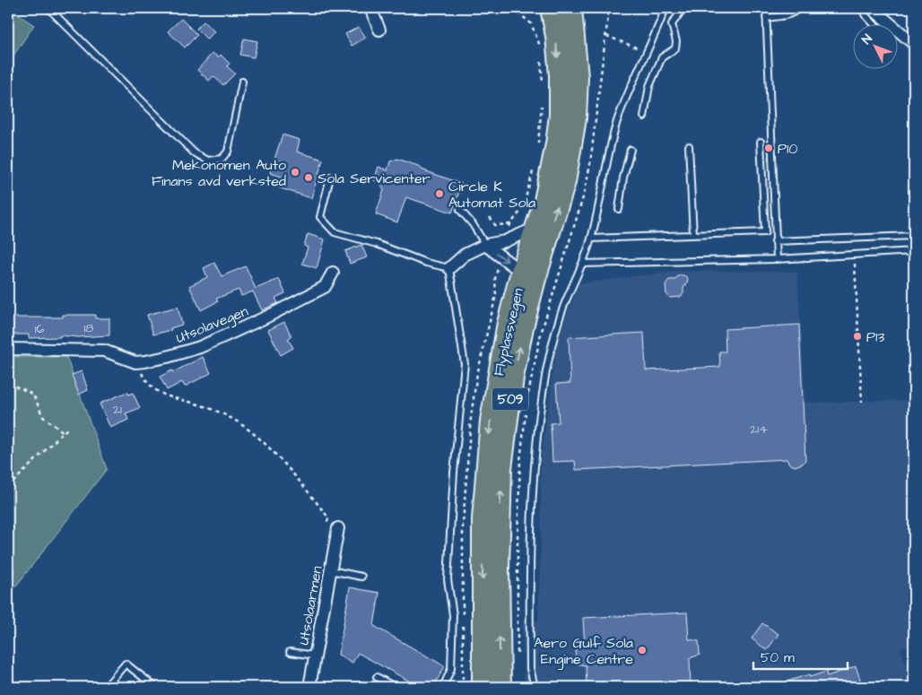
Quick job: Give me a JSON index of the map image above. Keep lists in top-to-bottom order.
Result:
{
  "streets": {
    "highway": ["Flyplassvegen", "509"],
    "street": ["Utsolavegen", "Utsolaarmen"]
  },
  "places": [
    "P10",
    "Mekonomen Auto Finans avd verksted",
    "Sola Servicenter",
    "Circle K Automat Sola",
    "P13",
    "Aero Gulf Sola Engine Centre"
  ],
  "house_numbers": [
    "18",
    "16",
    "21",
    "214"
  ],
  "scale_bar": "50 m",
  "north": "top left"
}
